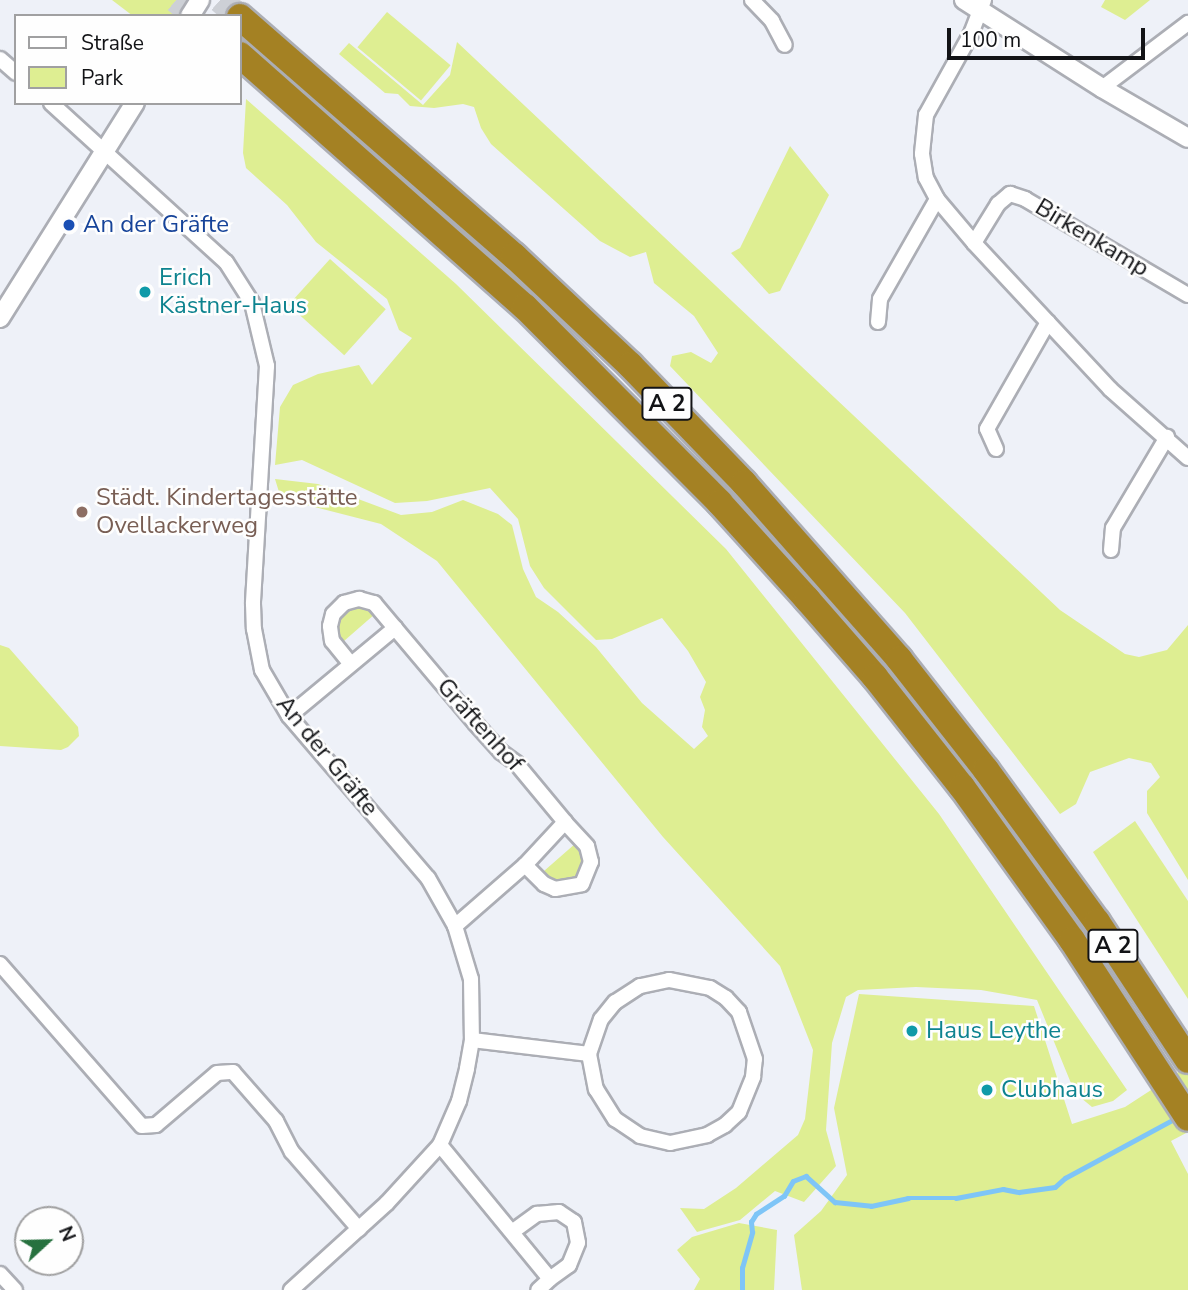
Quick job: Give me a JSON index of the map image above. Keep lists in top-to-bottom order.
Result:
{
  "streets": {
    "highway": ["A 2"],
    "street": ["Birkenkamp", "Gräftenhof", "An der Gräfte"]
  },
  "places": [
    "An der Gräfte",
    "Erich Kästner-Haus",
    "Städt. Kindertagesstätte Ovellackerweg",
    "Haus Leythe",
    "Clubhaus"
  ],
  "legend": ["Straße", "Park"],
  "scale_bar": "100 m",
  "north": "right"
}
